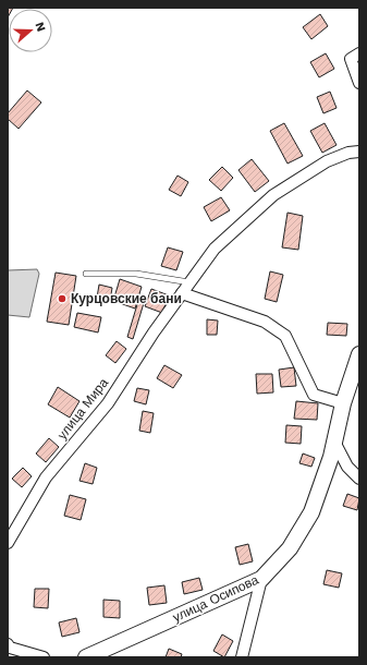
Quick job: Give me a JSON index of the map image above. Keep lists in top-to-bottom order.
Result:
{
  "streets": {
    "main road": ["улица Осипова"],
    "street": ["улица Мира"]
  },
  "places": ["Курцовские бани"],
  "north": "right"
}
